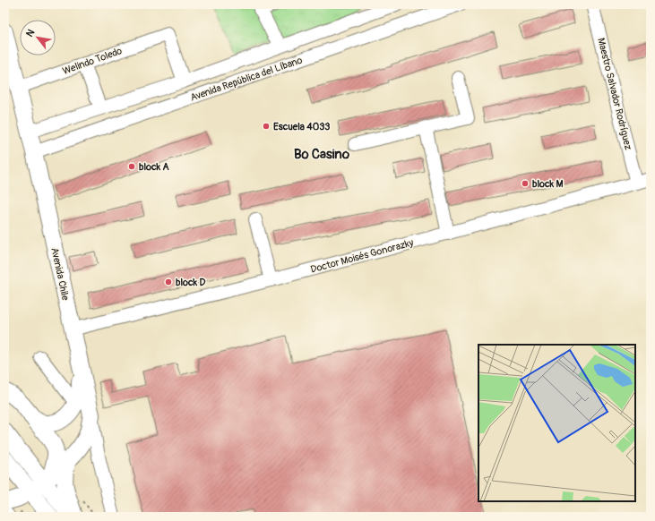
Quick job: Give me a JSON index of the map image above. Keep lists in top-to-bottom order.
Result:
{
  "streets": {
    "main road": ["Avenida Chile"],
    "street": [
      "Welindo Toledo",
      "Avenida República del Líbano",
      "Maestro Salvador Rodríguez",
      "Doctor Moisés Gonorazky"
    ]
  },
  "crossings": [
    ["Welindo Toledo", "Avenida República del Líbano"],
    ["Welindo Toledo", "Avenida Chile"],
    ["Avenida República del Líbano", "Avenida Chile"],
    ["Maestro Salvador Rodríguez", "Doctor Moisés Gonorazky"],
    ["Doctor Moisés Gonorazky", "Avenida Chile"]
  ],
  "districts": ["Bº Casino"],
  "places": [
    "Escuela 4033",
    "block A",
    "block M",
    "block D"
  ],
  "north": "top left"
}
